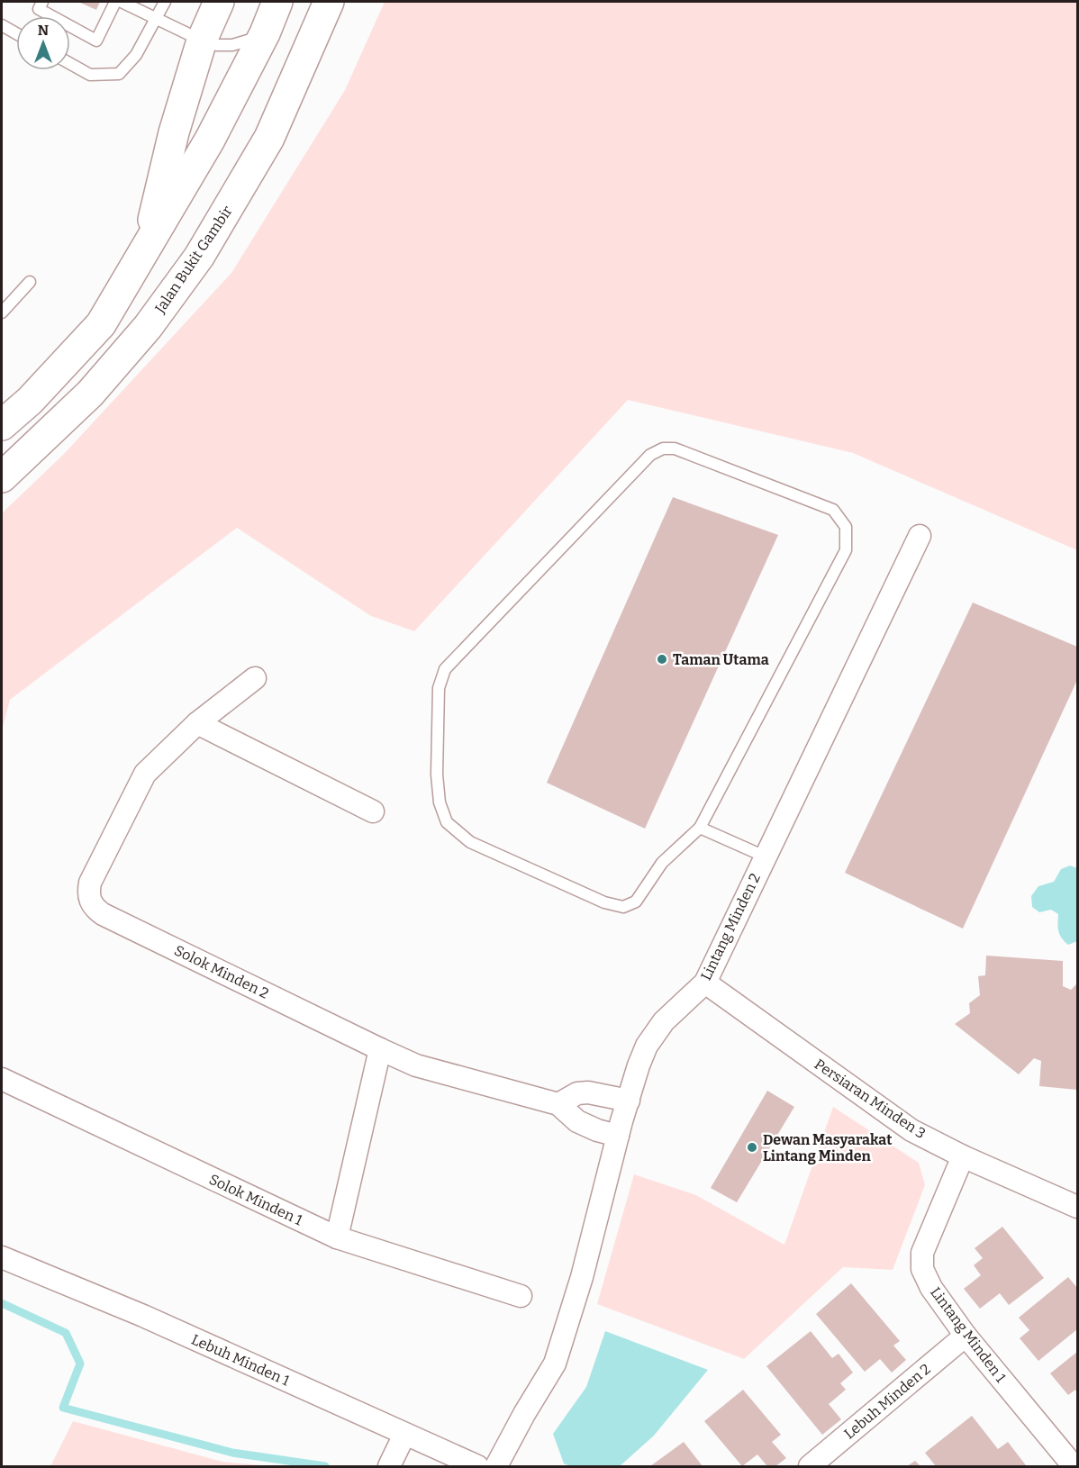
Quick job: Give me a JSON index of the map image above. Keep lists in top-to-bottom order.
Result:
{
  "streets": {
    "main road": ["Jalan Bukit Gambir"],
    "street": [
      "Lintang Minden 2",
      "Solok Minden 2",
      "Persiaran Minden 3",
      "Solok Minden 1",
      "Lintang Minden 1",
      "Lebuh Minden 1",
      "Lebuh Minden 2"
    ]
  },
  "crossings": [
    ["Lintang Minden 2", "Solok Minden 2"],
    ["Lintang Minden 2", "Persiaran Minden 3"],
    ["Persiaran Minden 3", "Lintang Minden 1"],
    ["Lintang Minden 1", "Lebuh Minden 2"]
  ],
  "places": ["Taman Utama", "Dewan Masyarakat Lintang Minden"],
  "north": "top"
}
